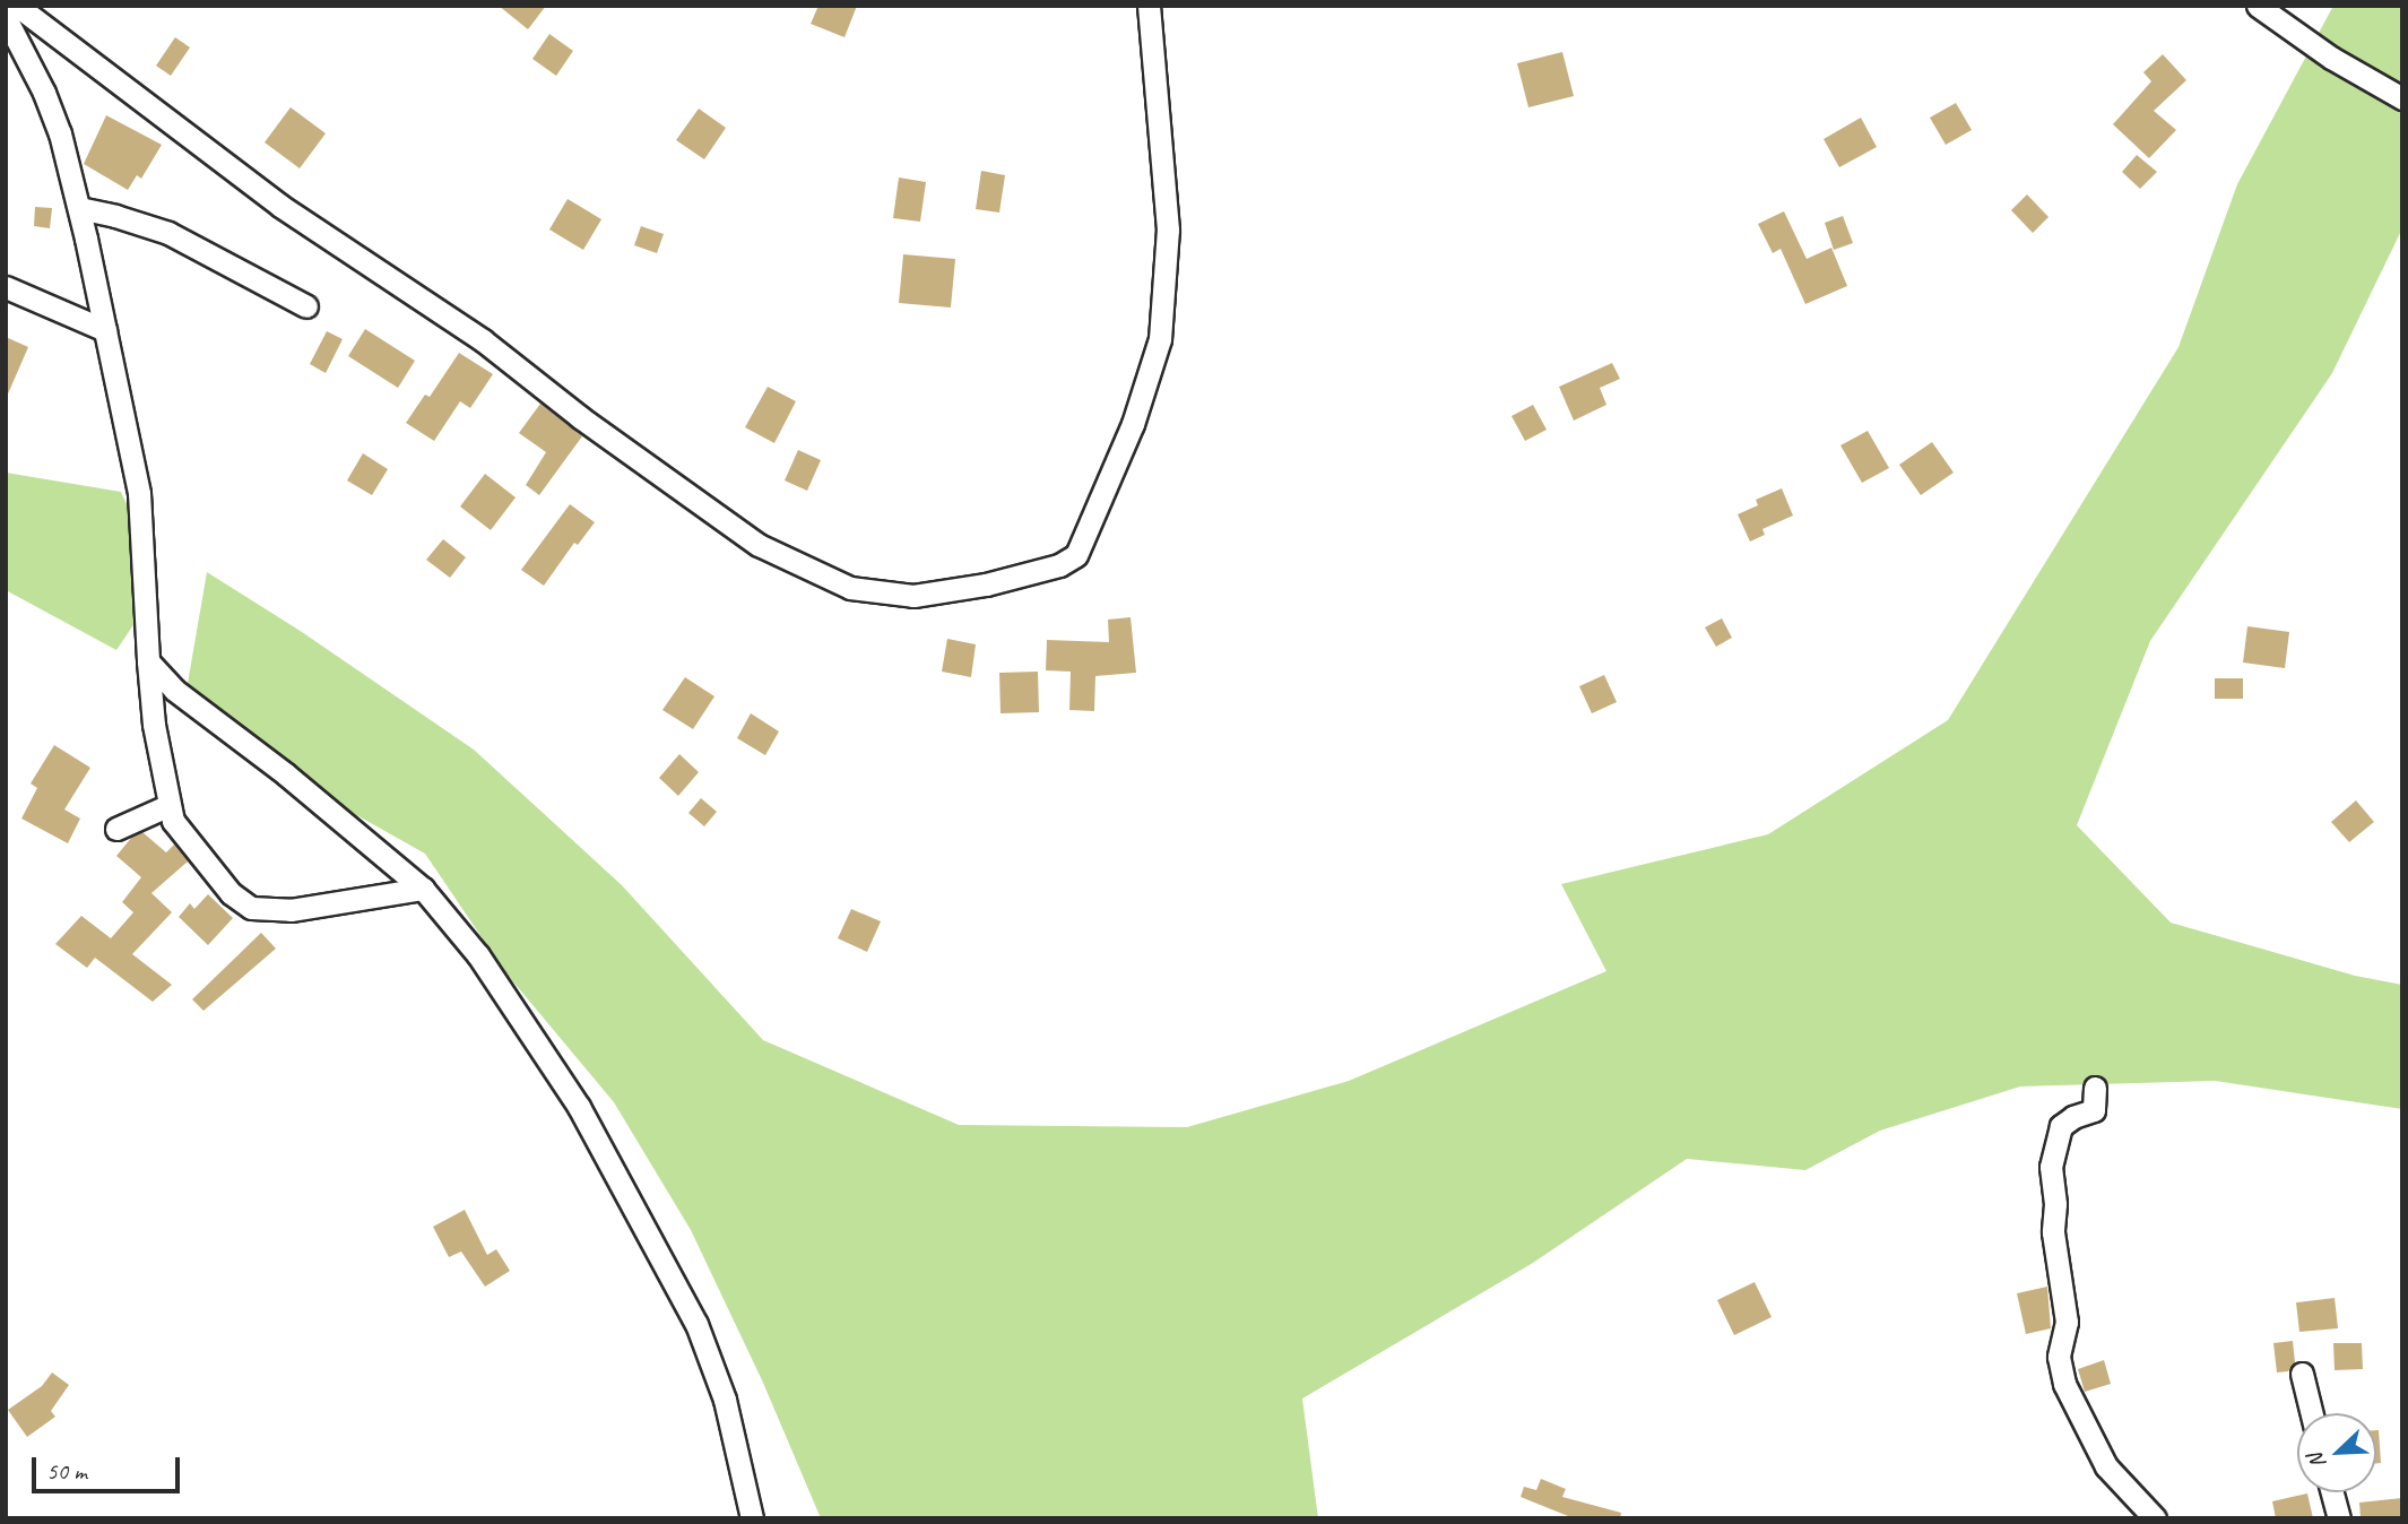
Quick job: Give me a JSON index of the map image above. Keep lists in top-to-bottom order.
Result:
{
  "scale_bar": "50 m",
  "north": "bottom left"
}
